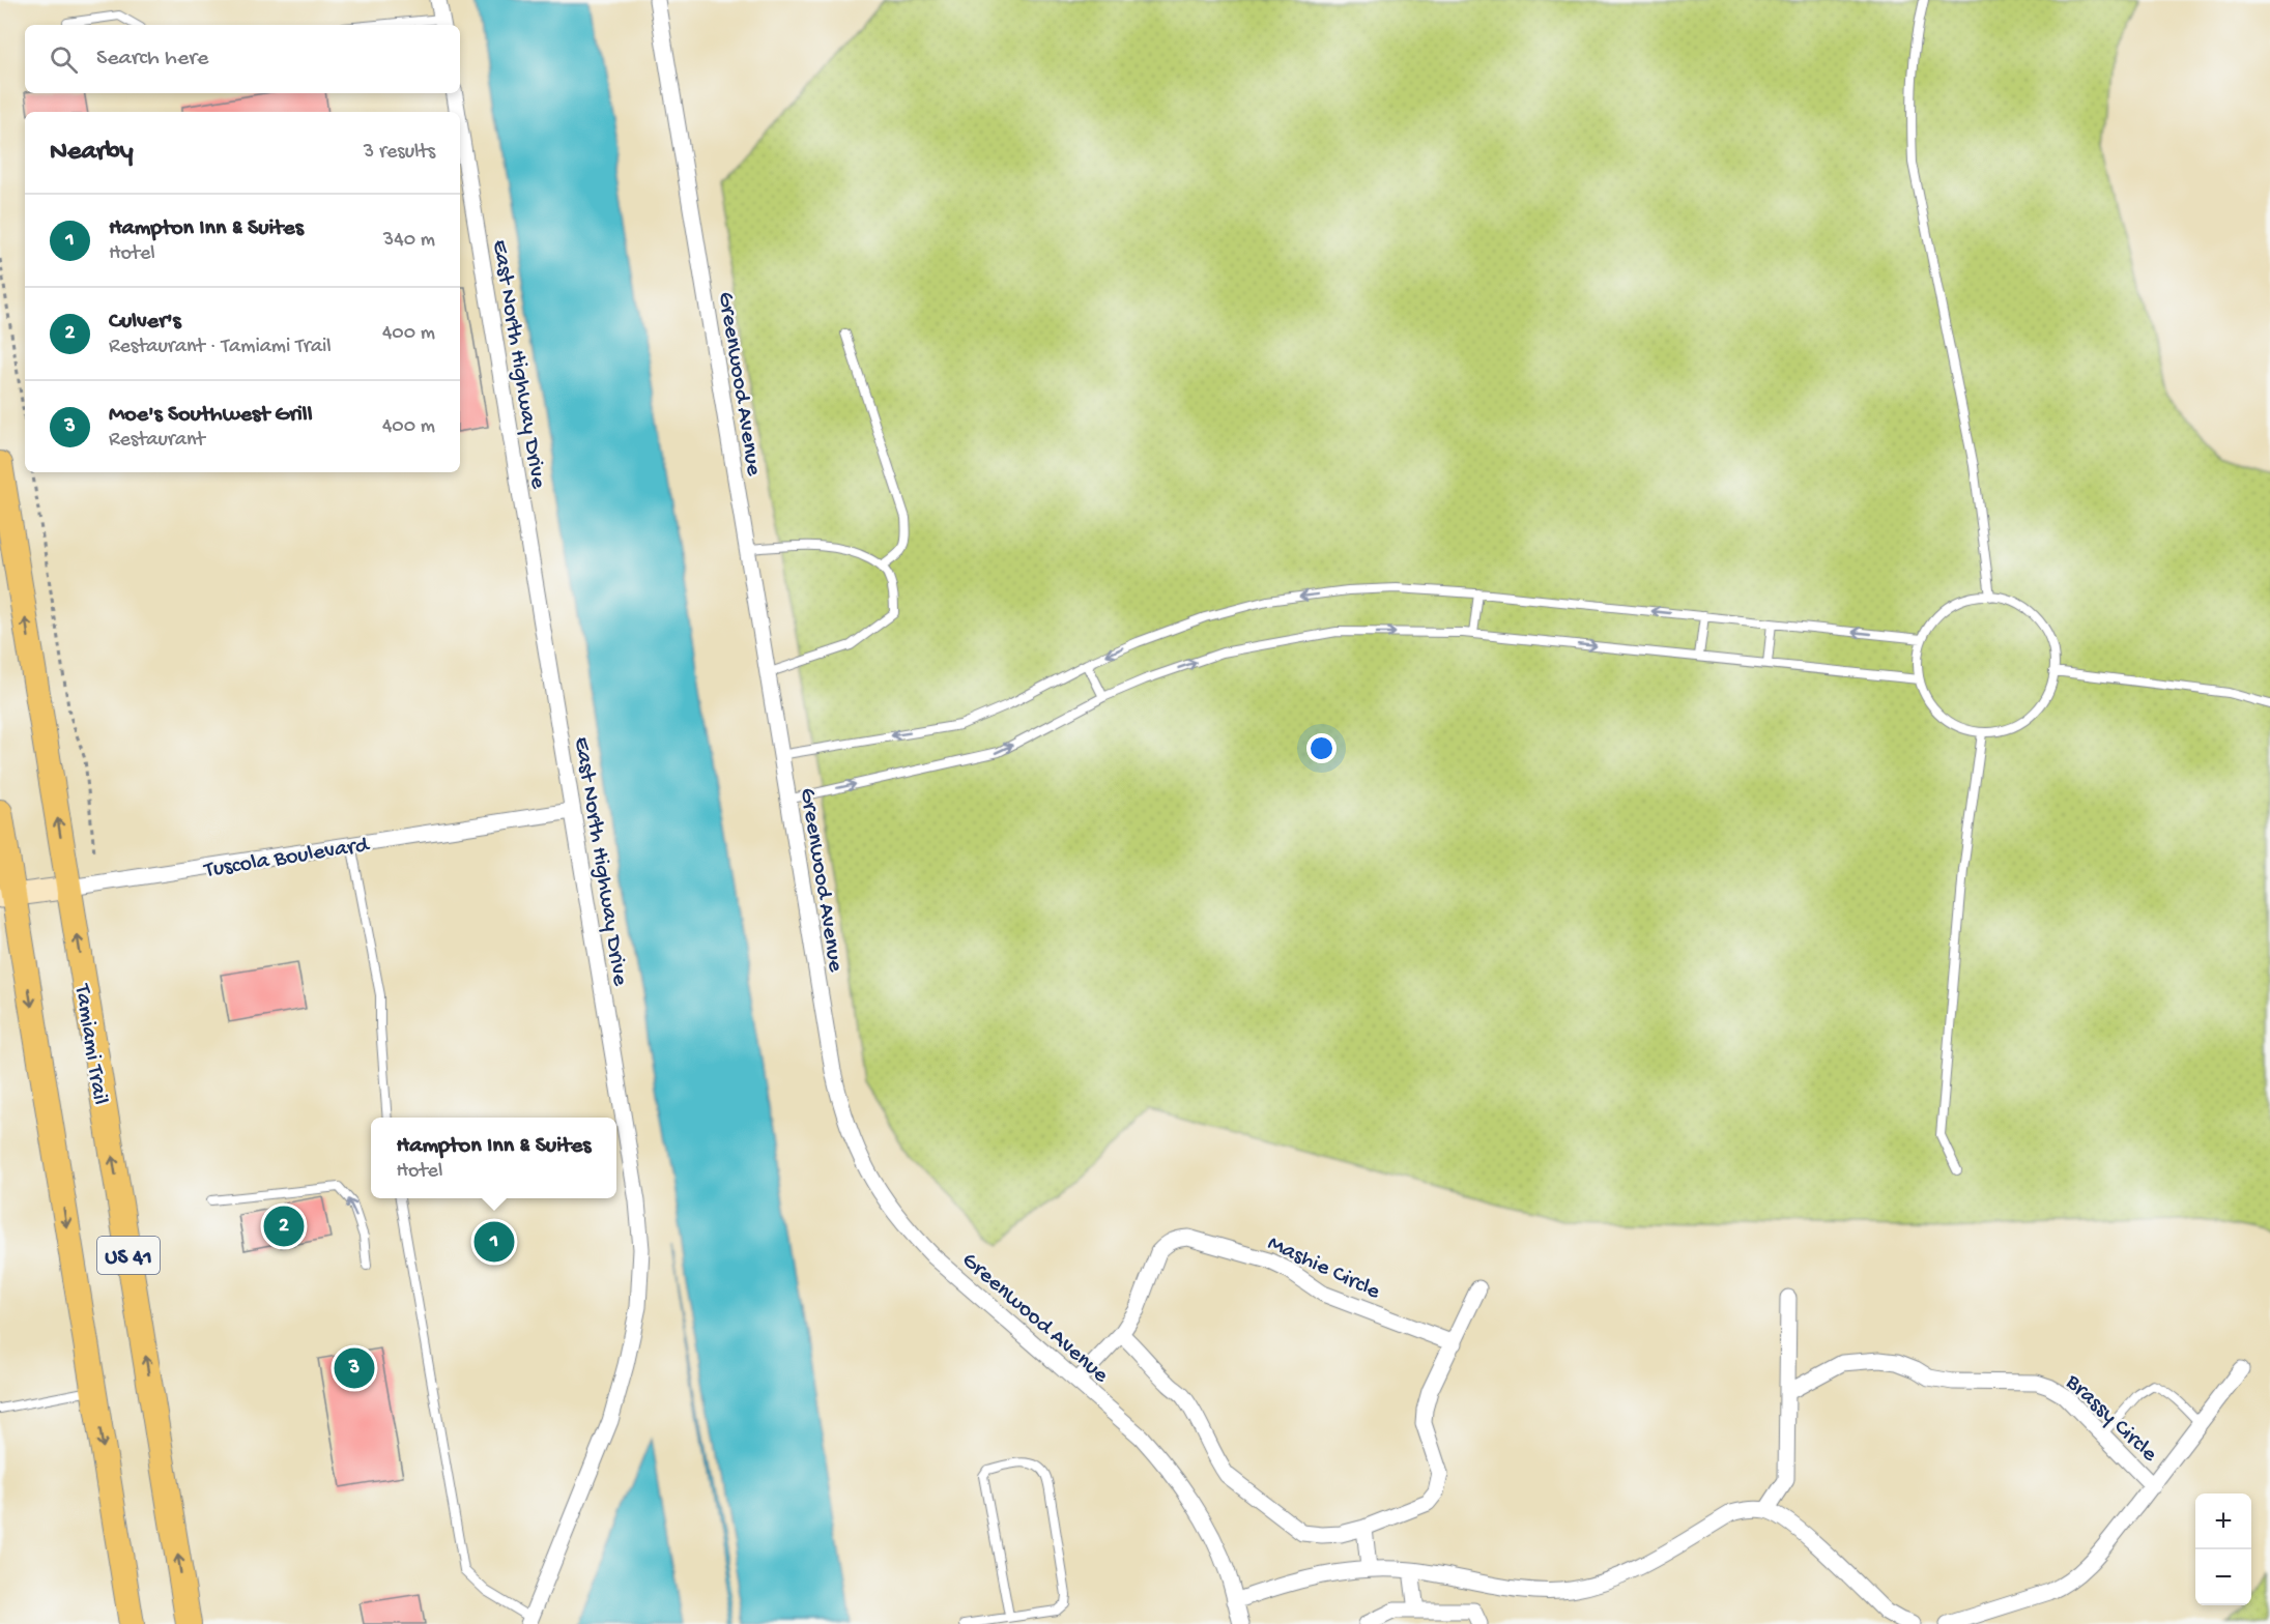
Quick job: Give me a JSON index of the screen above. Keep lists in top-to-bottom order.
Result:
{
  "streets": {
    "main road": ["Tamiami Trail", "US 41"],
    "street": [
      "East North Highway Drive",
      "Greenwood Avenue",
      "Tuscola Boulevard",
      "Mashie Circle",
      "Brassy Circle"
    ]
  },
  "crossings": [
    ["East North Highway Drive", "Tuscola Boulevard"],
    ["Greenwood Avenue", "Mashie Circle"],
    ["Tuscola Boulevard", "Tamiami Trail"],
    ["Tuscola Boulevard", "US 41"]
  ],
  "page": {
    "search": "Search here",
    "heading": ["Nearby", "3 results"],
    "list": [
      {
        "mark": "1",
        "name": "Hampton Inn & Suites",
        "note": "Hotel",
        "value": "340 m"
      },
      {
        "mark": "2",
        "name": "Culver's",
        "note": "Restaurant · Tamiami Trail",
        "value": "400 m"
      },
      {
        "mark": "3",
        "name": "Moe's Southwest Grill",
        "note": "Restaurant",
        "value": "400 m"
      }
    ],
    "popup": ["Hampton Inn & Suites", "Hotel"],
    "pins": ["2", "1", "3"],
    "map_buttons": ["+", "−"]
  }
}
